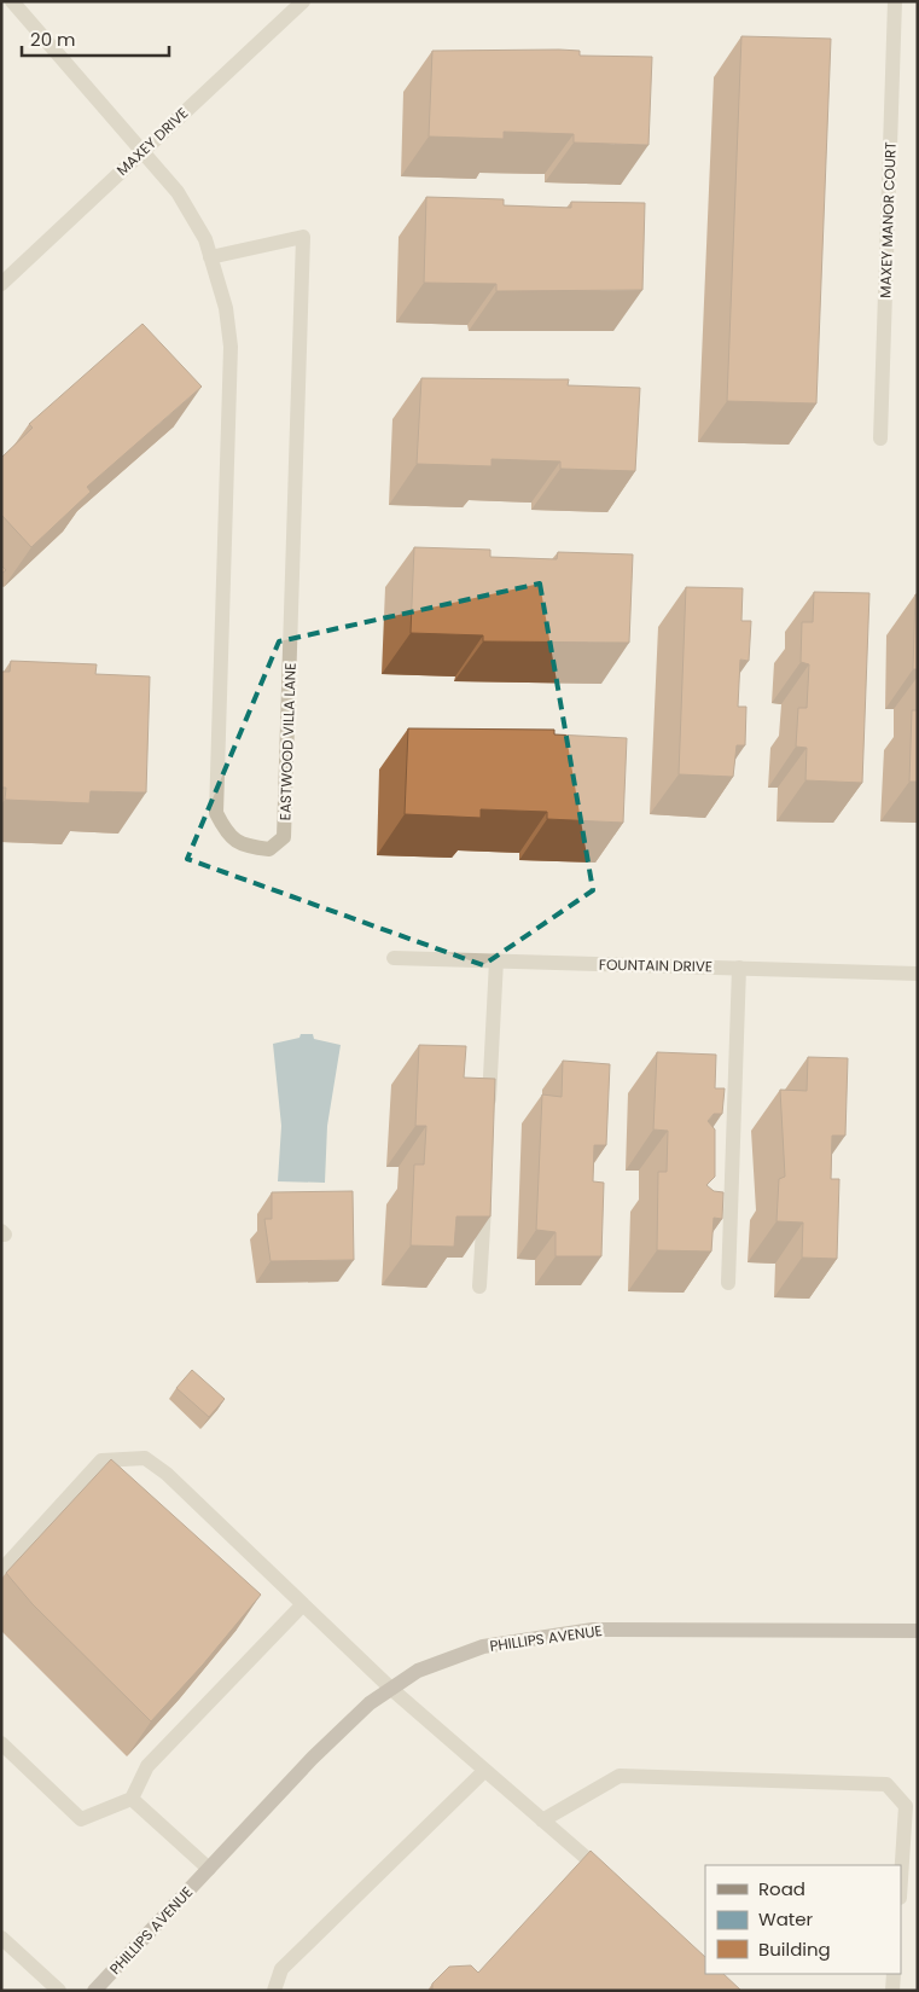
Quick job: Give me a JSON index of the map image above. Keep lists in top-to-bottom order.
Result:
{
  "streets": {
    "street": [
      "MAXEY DRIVE",
      "MAXEY MANOR COURT",
      "EASTWOOD VILLA LANE",
      "FOUNTAIN DRIVE",
      "PHILLIPS AVENUE"
    ]
  },
  "crossings": [
    ["MAXEY DRIVE", "EASTWOOD VILLA LANE"]
  ],
  "legend": ["Road", "Water", "Building"],
  "scale_bar": "20 m"
}
